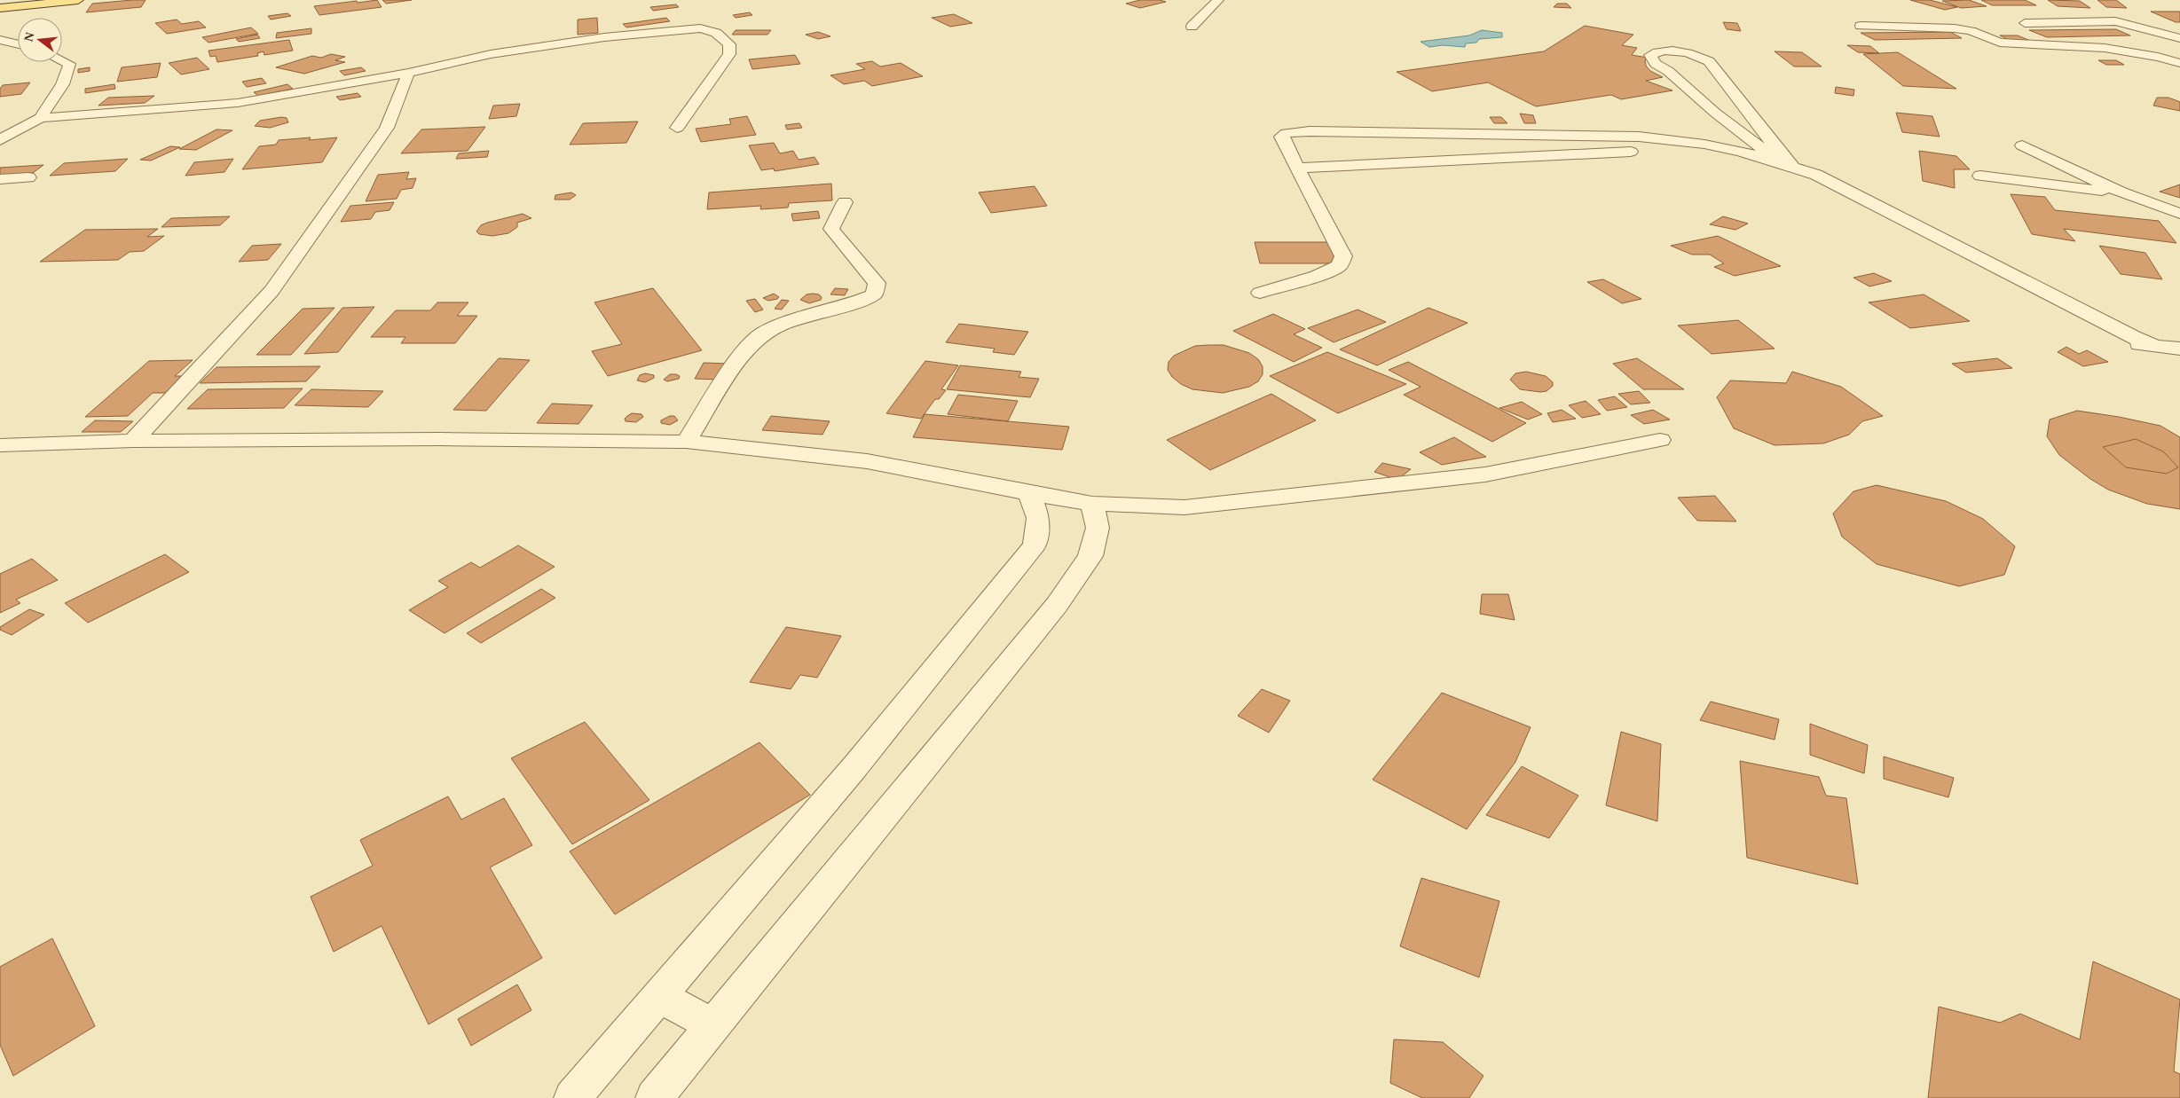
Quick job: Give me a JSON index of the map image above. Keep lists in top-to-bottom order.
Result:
{
  "north": "left"
}
